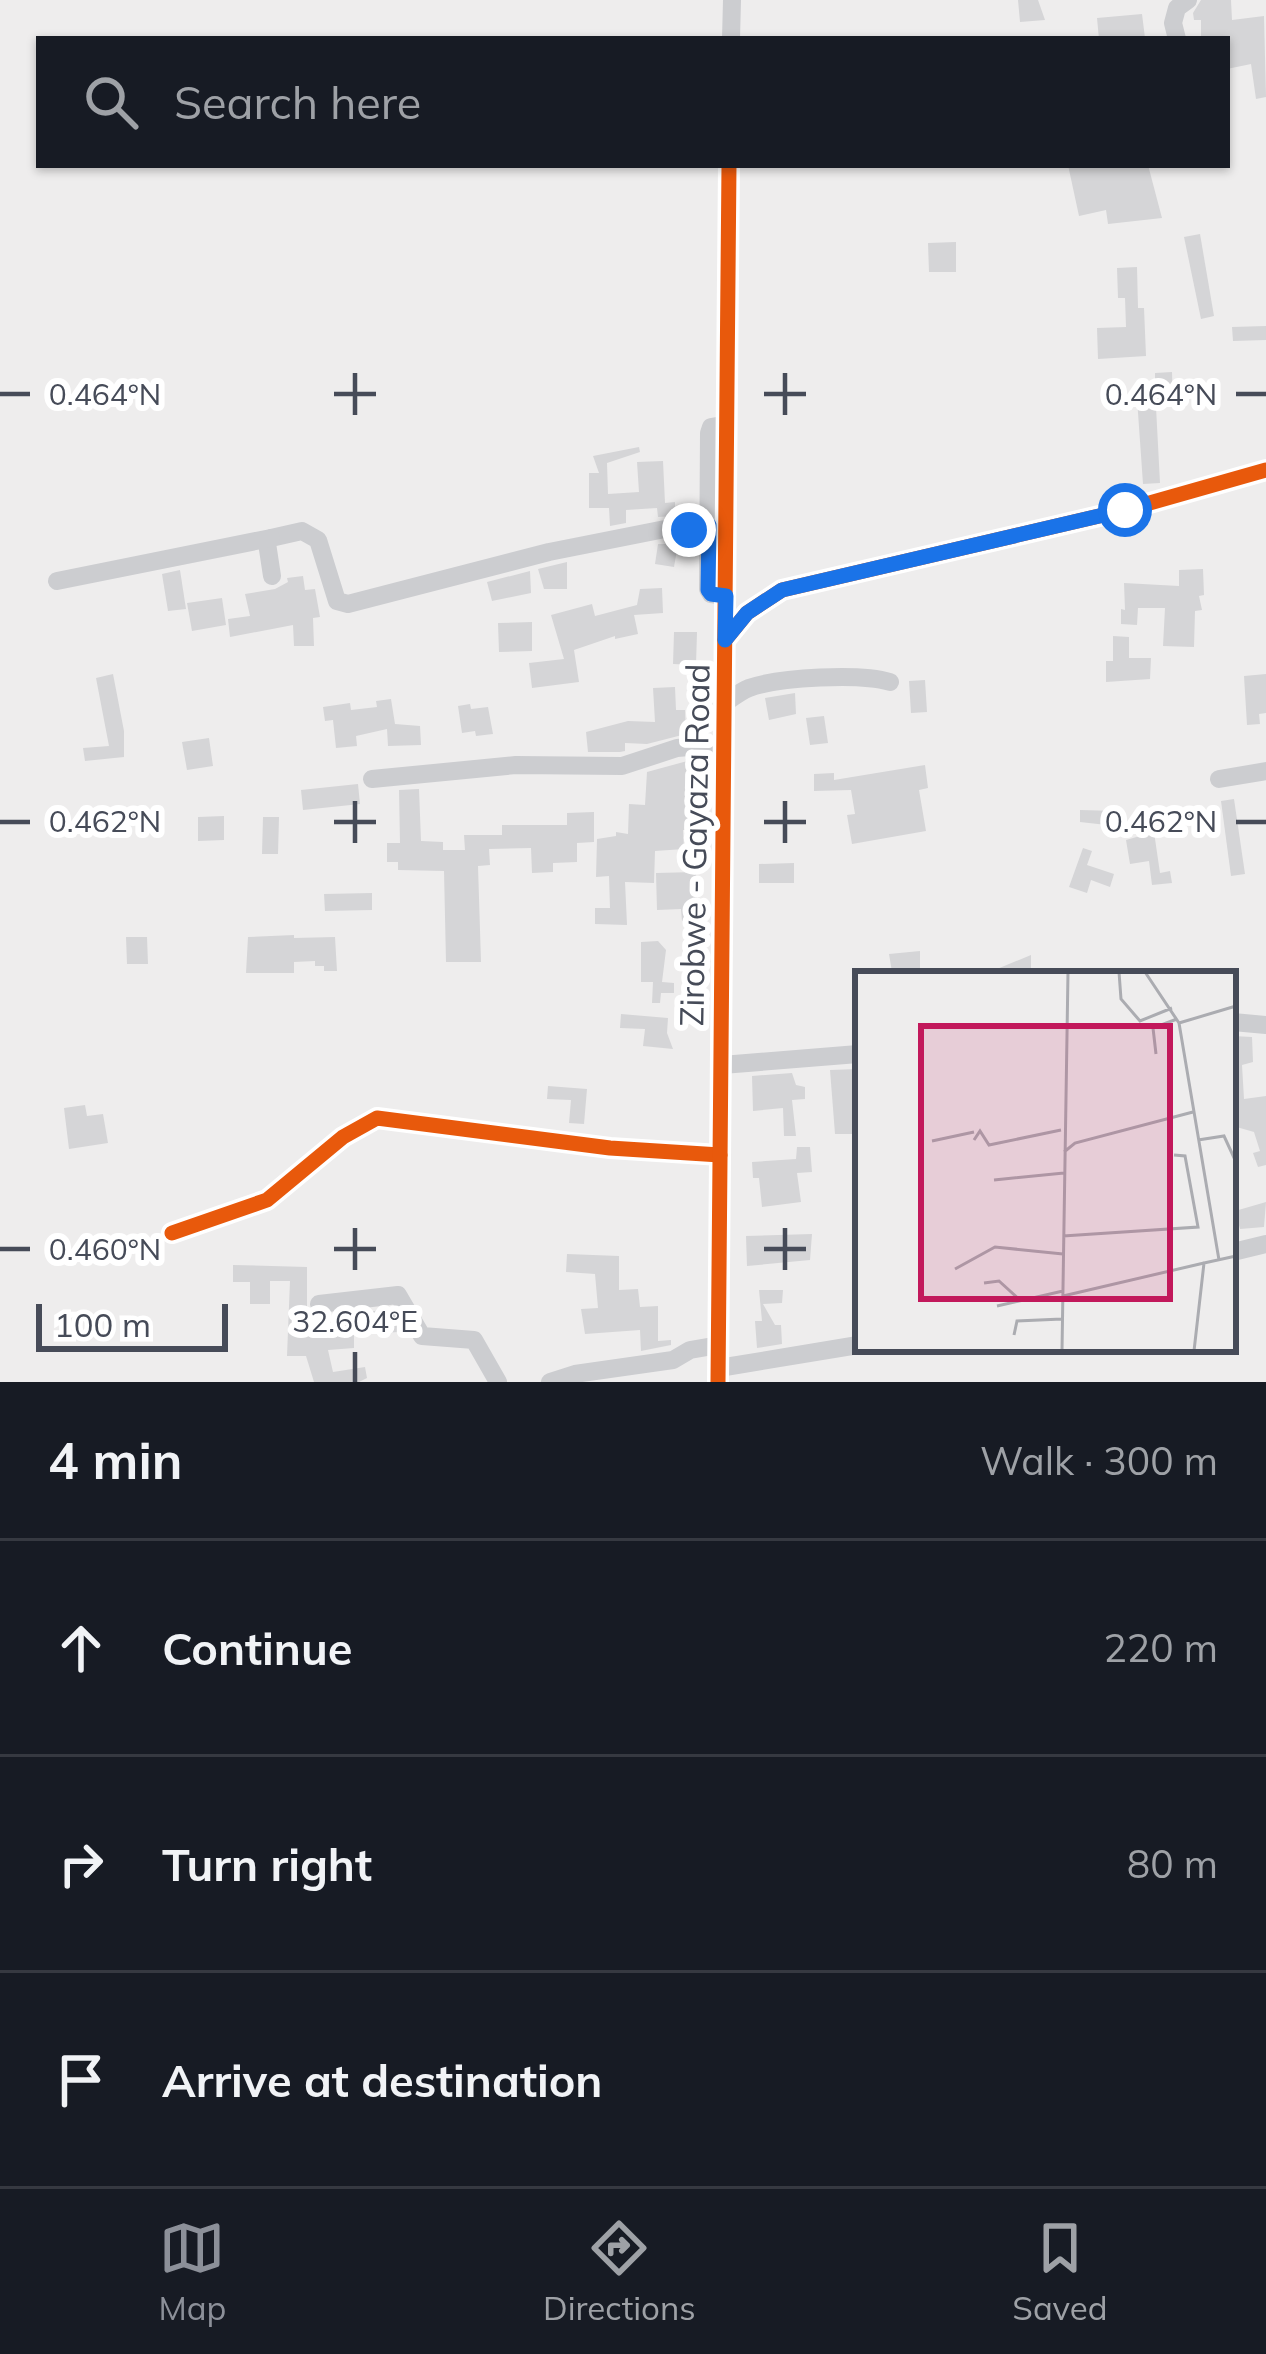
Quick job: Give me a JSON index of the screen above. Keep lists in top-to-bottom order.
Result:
{
  "streets": {
    "street": ["Zirobwe - Gayaza Road"]
  },
  "scale_bar": "100 m",
  "page": {
    "search": "Search here",
    "scale": "100 m",
    "heading": ["4 min", "Walk · 300 m"],
    "list": [
      ["Continue", "220 m"],
      ["Turn right", "80 m"],
      "Arrive at destination"
    ],
    "nav": ["Map", "Directions", "Saved"]
  },
  "coordinates": [
    "0.464°N",
    "0.462°N",
    "0.460°N",
    "32.604°E"
  ]
}
